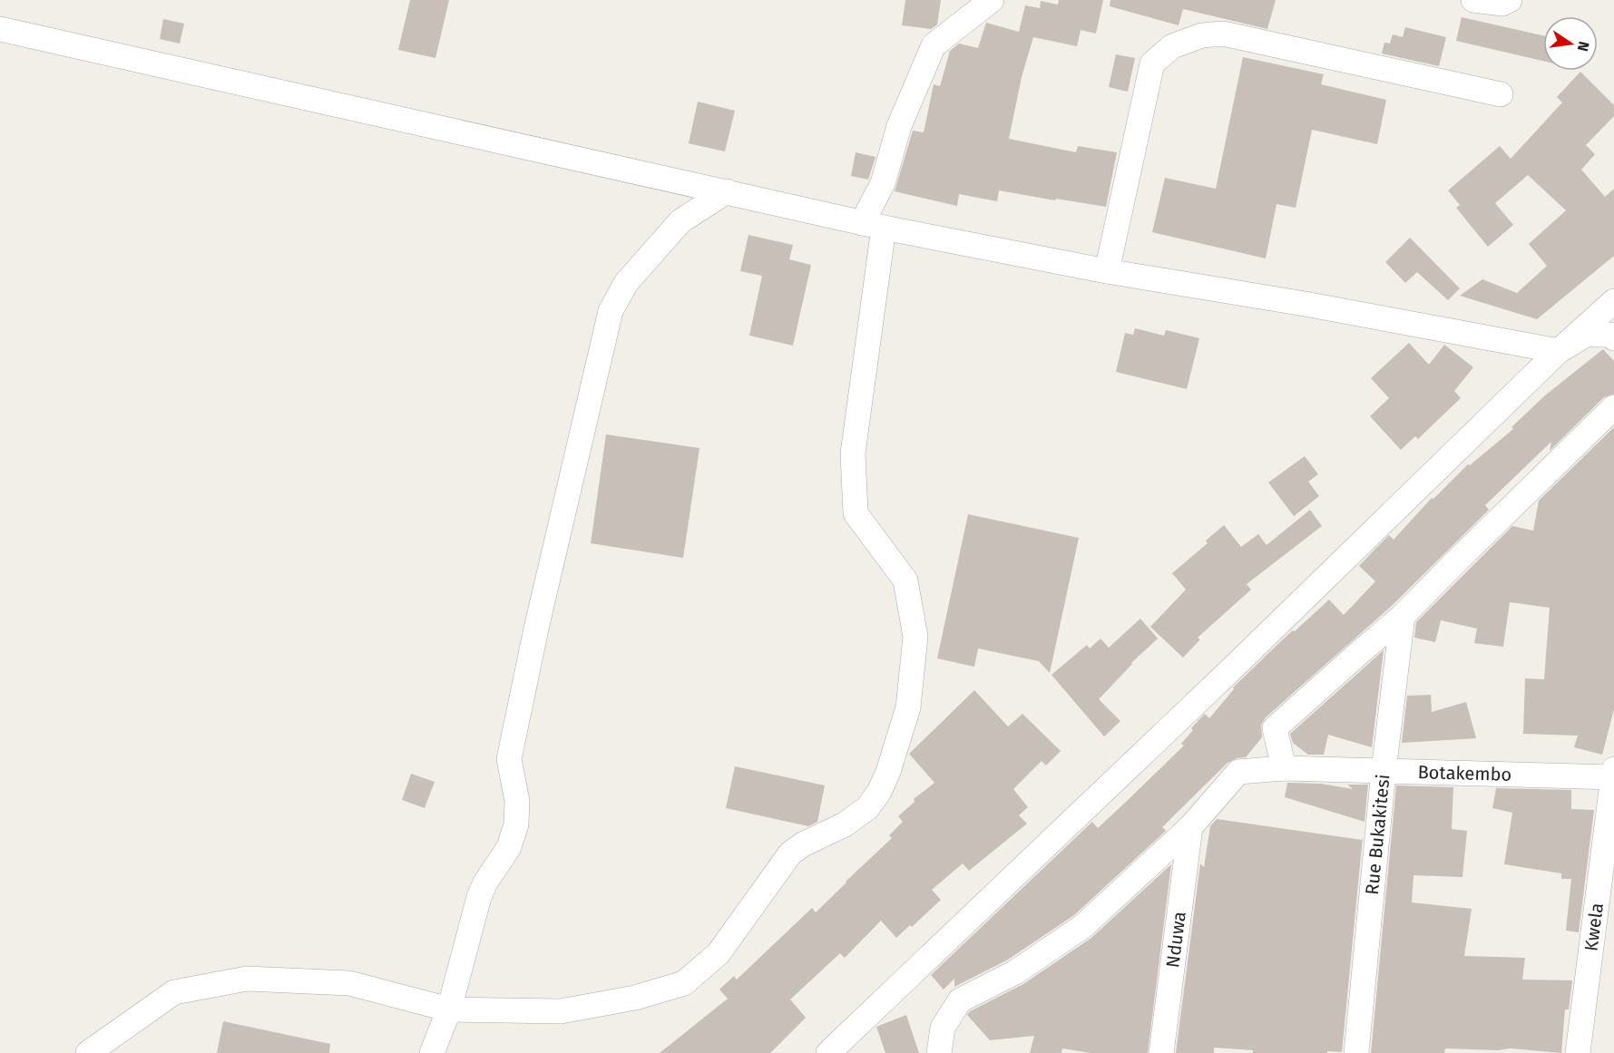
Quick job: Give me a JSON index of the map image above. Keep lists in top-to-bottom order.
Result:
{
  "streets": {
    "street": [
      "Botakembo",
      "Rue Bukakitesi",
      "Kwela",
      "Nduwa"
    ]
  },
  "crossings": [
    ["Botakembo", "Rue Bukakitesi"],
    ["Botakembo", "Kwela"],
    ["Botakembo", "Nduwa"]
  ],
  "north": "right"
}
